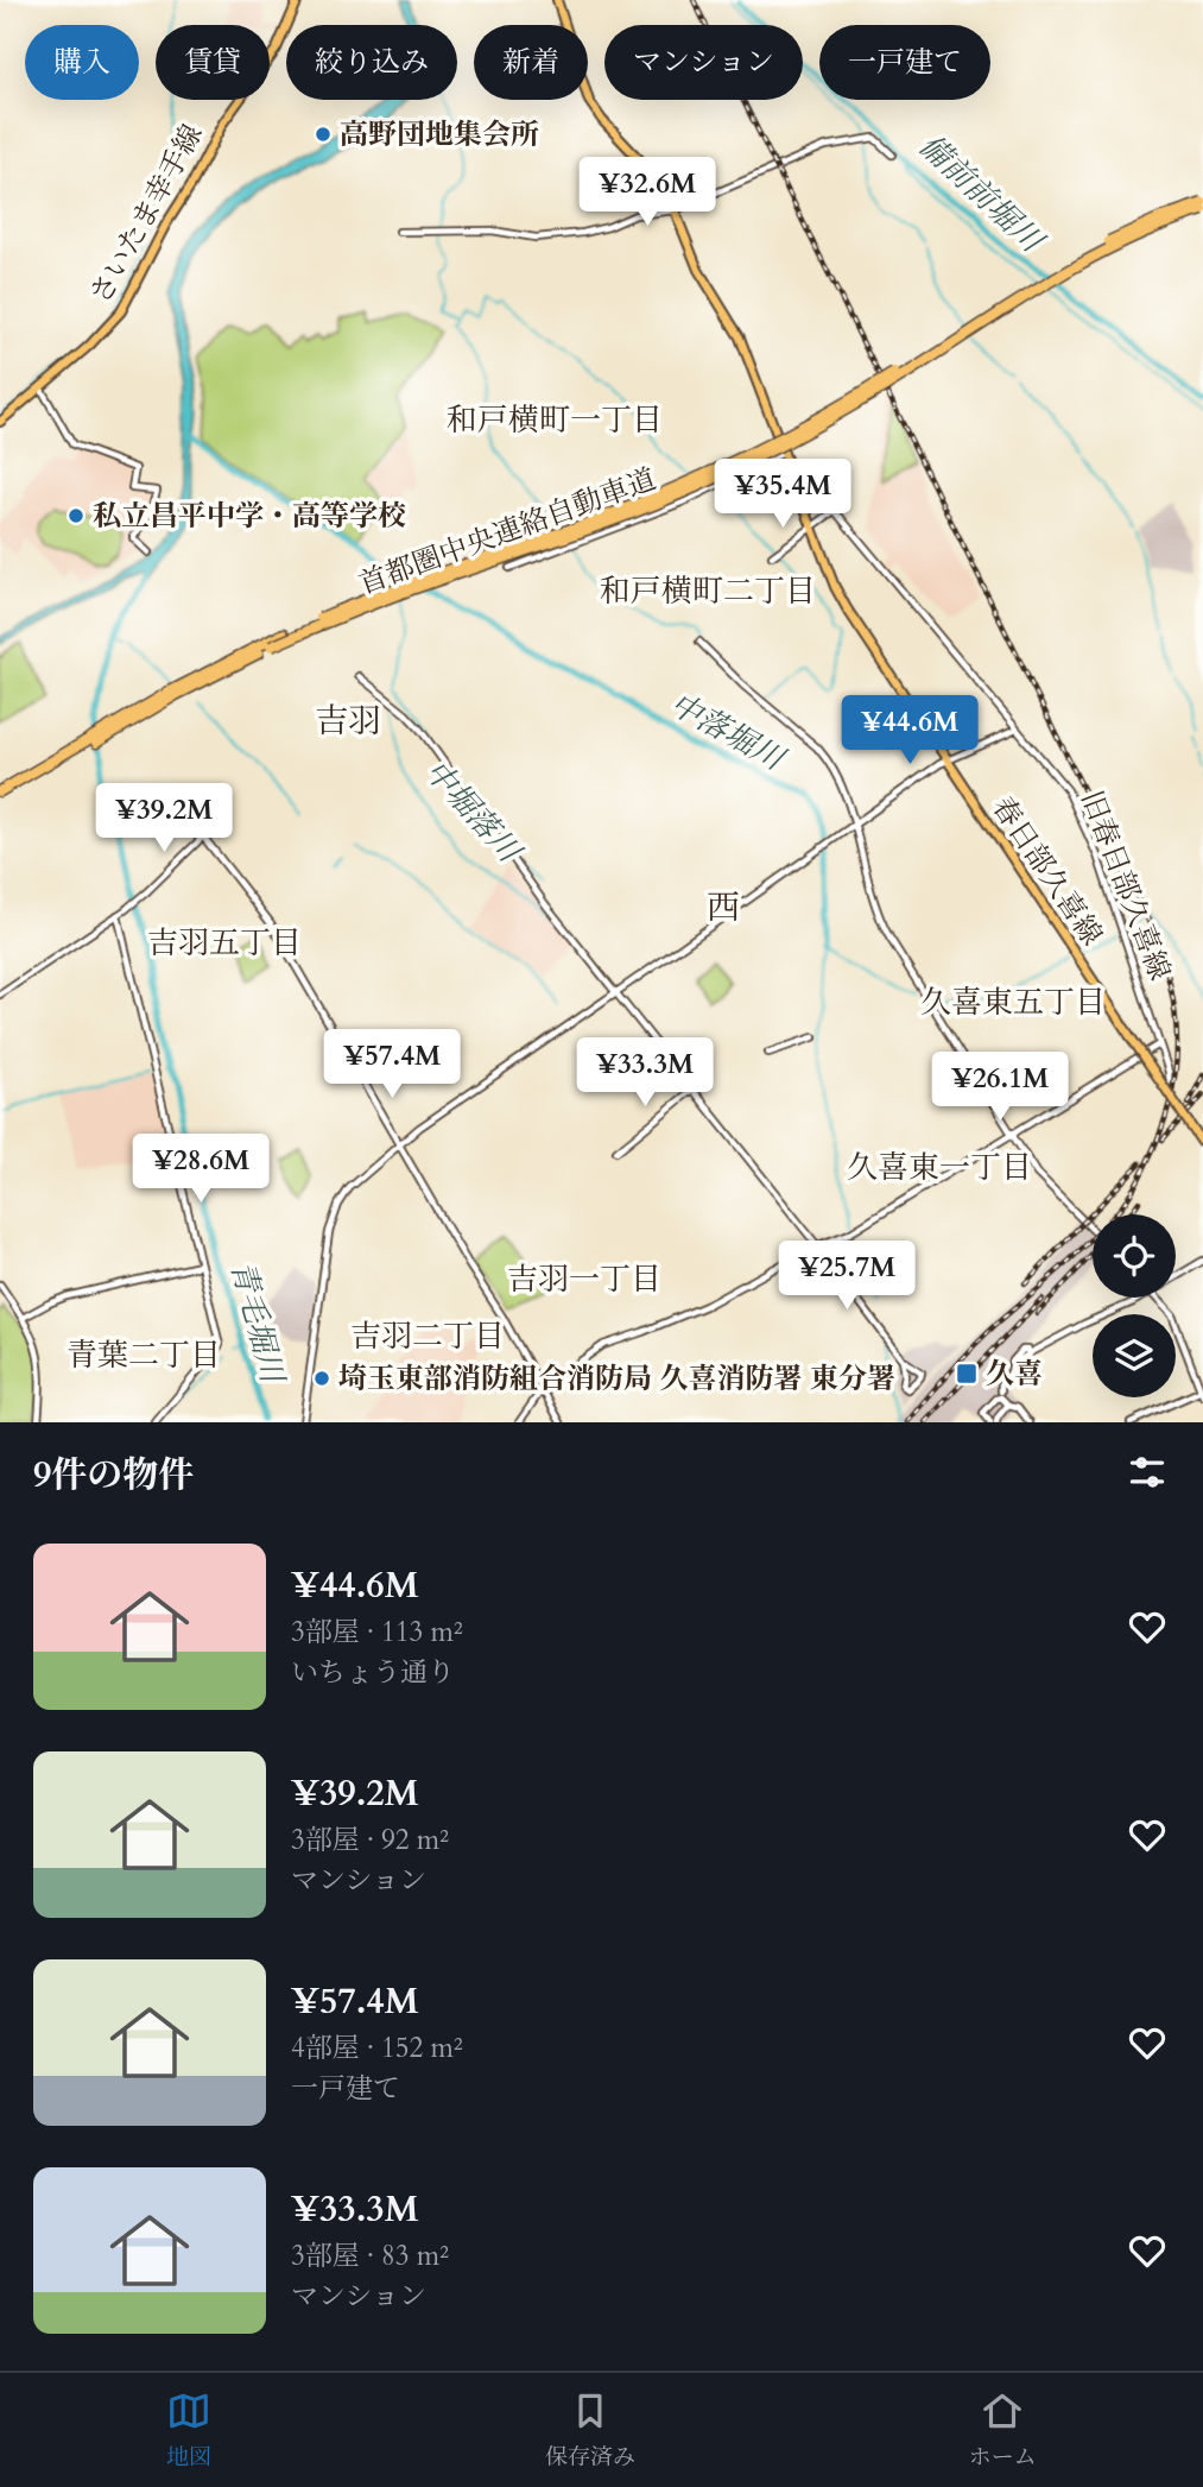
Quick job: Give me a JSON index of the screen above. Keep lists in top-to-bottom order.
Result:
{
  "streets": {
    "highway": ["首都圏中央連絡自動車道"],
    "main road": ["さいたま幸手線", "春日部久喜線"],
    "street": ["旧春日部久喜線"]
  },
  "crossings": [
    ["春日部久喜線", "旧春日部久喜線"]
  ],
  "districts": [
    "和戸横町一丁目",
    "和戸横町二丁目",
    "吉羽",
    "西",
    "吉羽五丁目",
    "久喜東五丁目",
    "久喜東一丁目",
    "吉羽一丁目",
    "吉羽二丁目",
    "青葉二丁目"
  ],
  "water": [
    "備前前堀川",
    "中落堀川",
    "中堀落川",
    "青毛堀川"
  ],
  "places": {
    "other": ["高野団地集会所", "私立昌平中学・高等学校", "埼玉東部消防組合消防局 久喜消防署 東分署"],
    "transit": ["久喜"]
  },
  "page": {
    "chip": [
      "購入",
      "賃貸",
      "絞り込み",
      "新着",
      "マンション",
      "一戸建て"
    ],
    "price": [
      "¥32.6M",
      "¥35.4M",
      "¥44.6M",
      "¥39.2M",
      "¥57.4M",
      "¥33.3M",
      "¥26.1M",
      "¥28.6M",
      "¥25.7M"
    ],
    "heading": "9件の物件",
    "list": [
      {
        "name": "¥44.6M",
        "note": "3部屋 · 113 m² · いちょう通り"
      },
      {
        "name": "¥39.2M",
        "note": "3部屋 · 92 m² · マンション"
      },
      {
        "name": "¥57.4M",
        "note": "4部屋 · 152 m² · 一戸建て"
      },
      {
        "name": "¥33.3M",
        "note": "3部屋 · 83 m² · マンション"
      }
    ],
    "tabs": ["地図", "保存済み", "ホーム"]
  }
}
